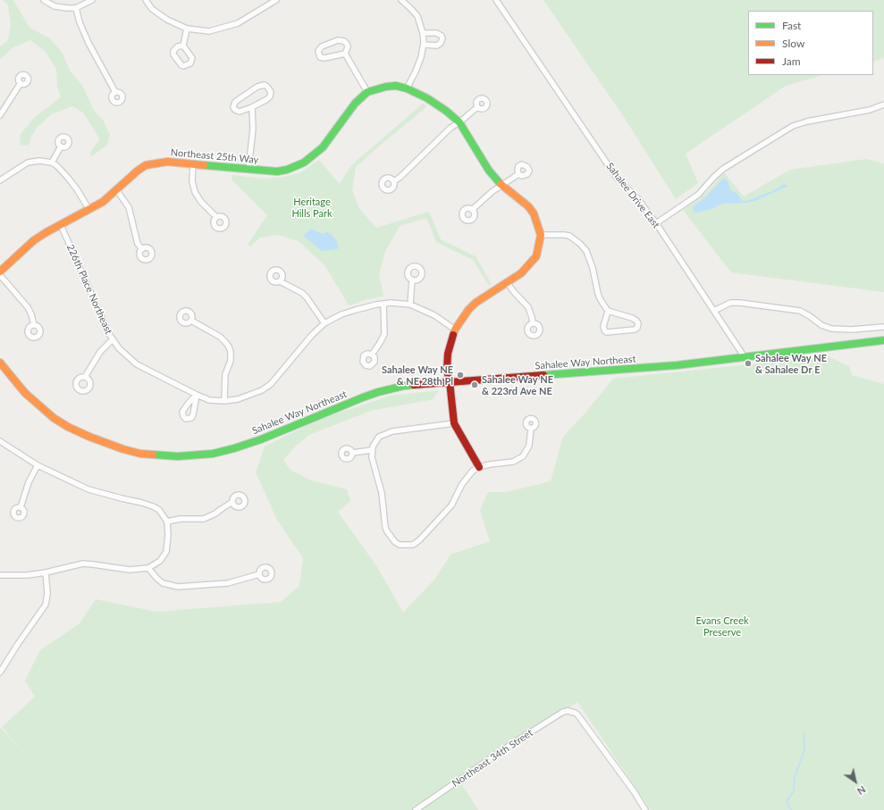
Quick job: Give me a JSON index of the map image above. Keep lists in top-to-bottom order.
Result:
{
  "streets": {
    "street": [
      "Northeast 25th Way",
      "Sahalee Drive East",
      "226th Place Northeast",
      "Sahalee Way Northeast",
      "Northeast 34th Street"
    ]
  },
  "crossings": [
    ["Northeast 25th Way", "226th Place Northeast"],
    ["Sahalee Drive East", "Sahalee Way Northeast"]
  ],
  "parks": ["Heritage Hills Park", "Evans Creek Preserve"],
  "places": ["Sahalee Way NE & Sahalee Dr E", "Sahalee Way NE & NE 28th Pl", "Sahalee Way NE & 223rd Ave NE"],
  "legend": ["Fast", "Slow", "Jam"],
  "north": "bottom right"
}
